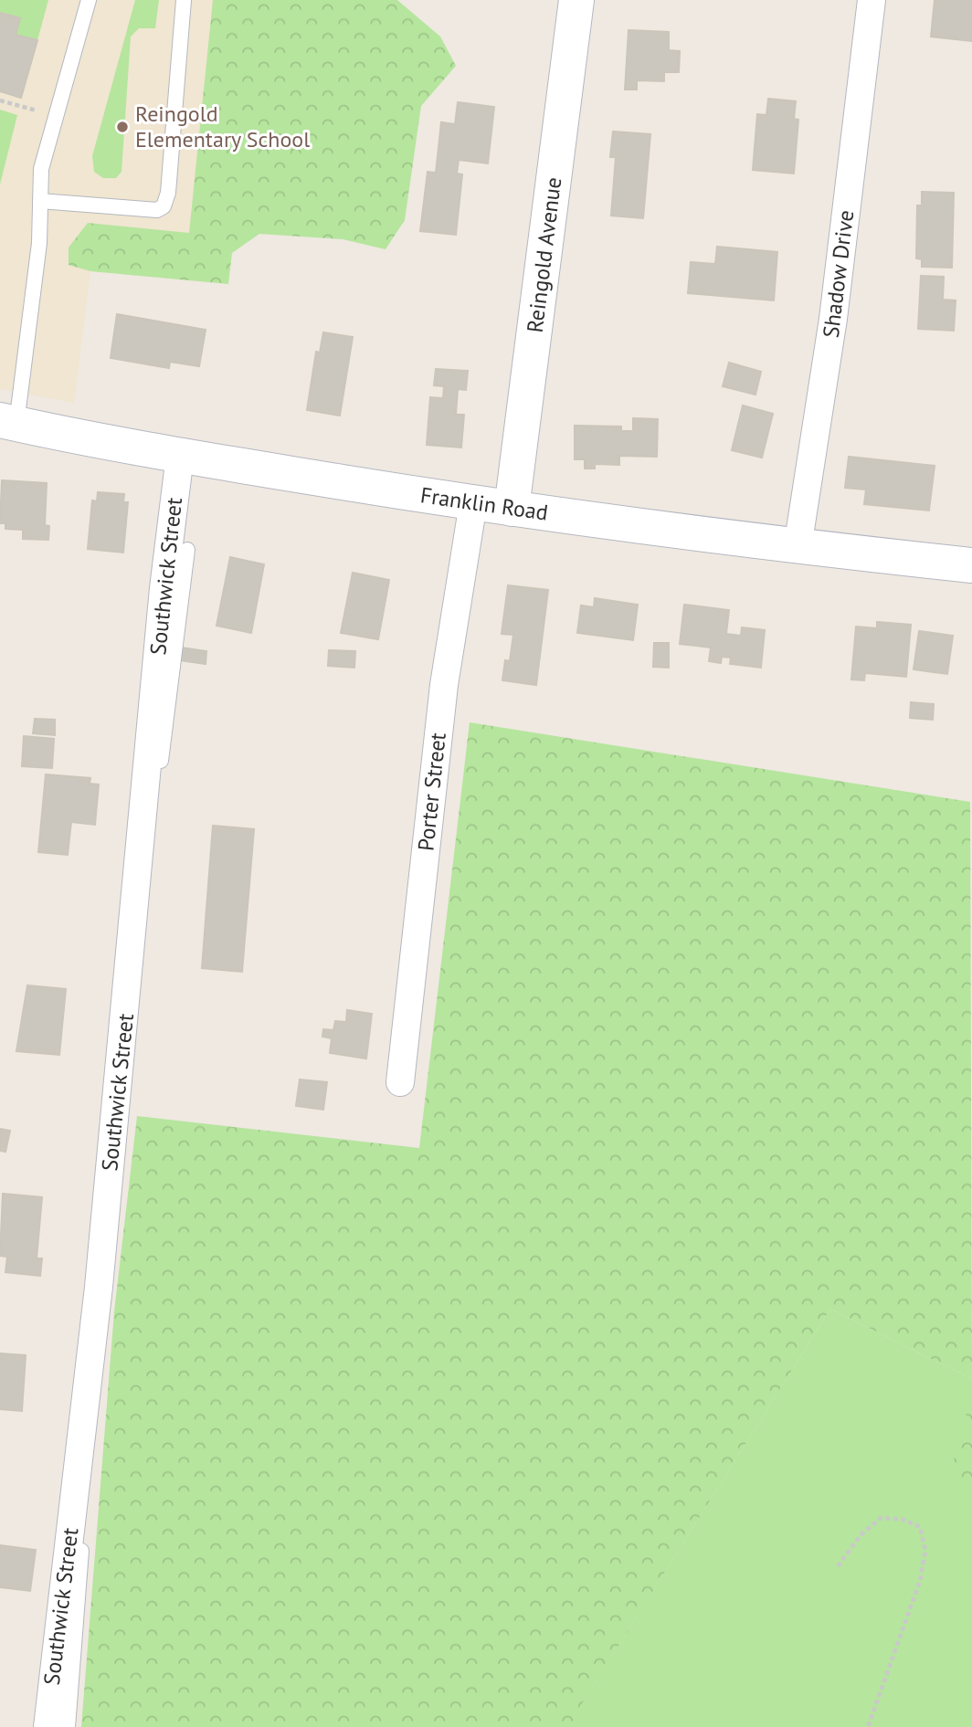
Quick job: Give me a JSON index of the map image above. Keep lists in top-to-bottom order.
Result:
{
  "streets": {
    "main road": ["Reingold Avenue", "Franklin Road"],
    "street": ["Shadow Drive", "Southwick Street", "Porter Street"]
  },
  "crossings": [
    ["Reingold Avenue", "Franklin Road"],
    ["Shadow Drive", "Franklin Road"],
    ["Franklin Road", "Southwick Street"],
    ["Franklin Road", "Porter Street"]
  ],
  "places": ["Reingold Elementary School"]
}
